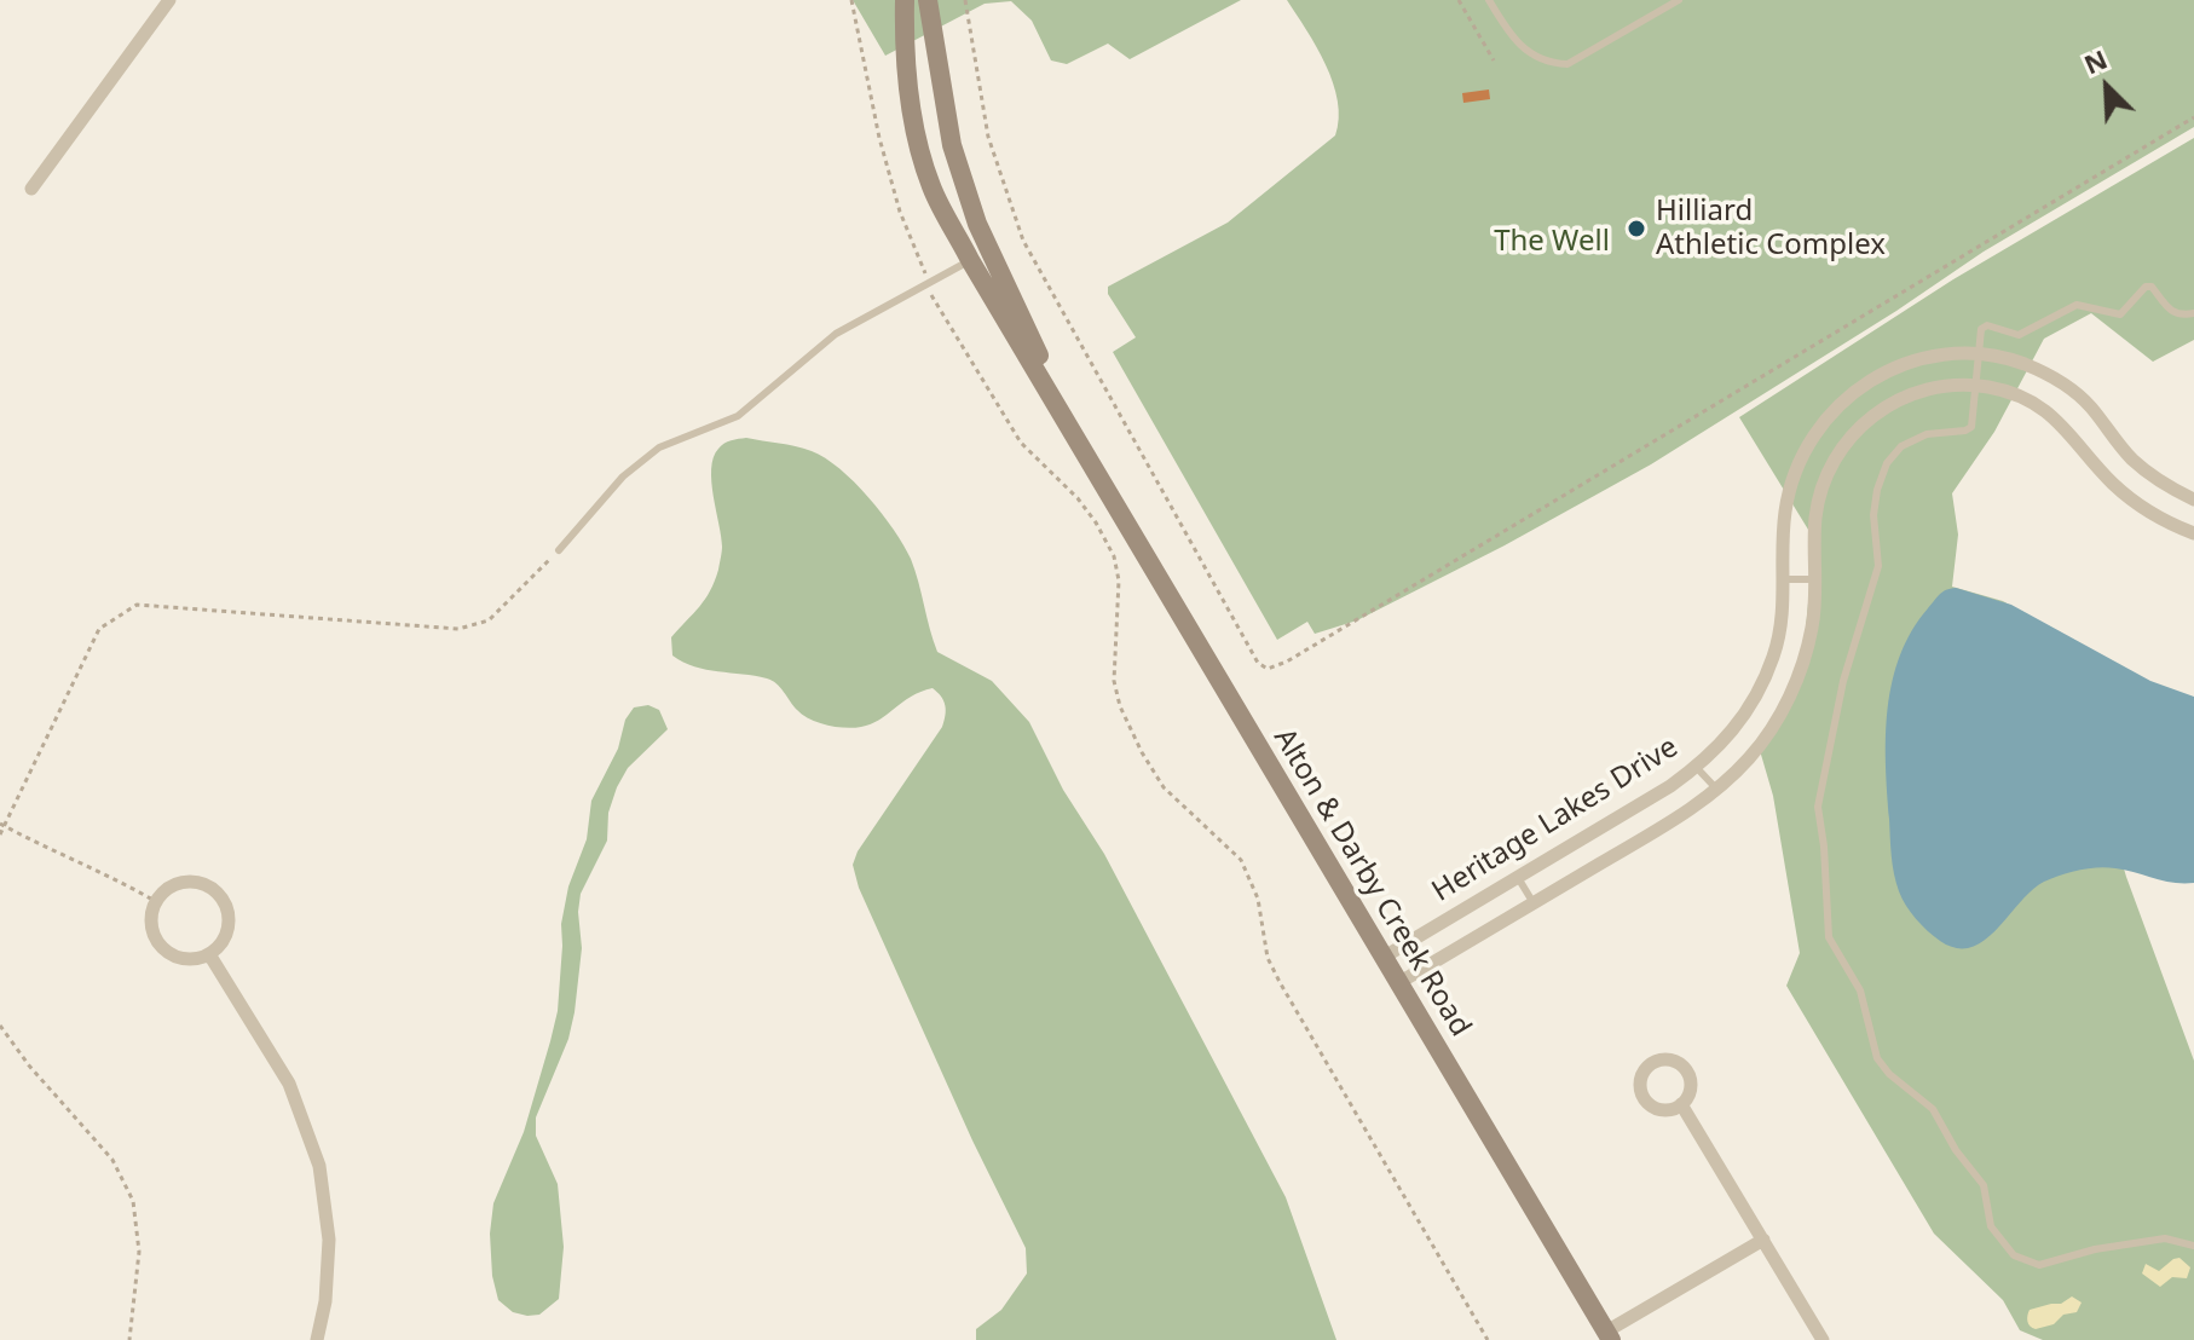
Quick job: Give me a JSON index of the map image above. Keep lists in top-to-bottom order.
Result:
{
  "streets": {
    "main road": ["Alton & Darby Creek Road"],
    "street": ["Heritage Lakes Drive"]
  },
  "crossings": [
    ["Heritage Lakes Drive", "Alton & Darby Creek Road"]
  ],
  "parks": ["The Well"],
  "places": ["Hilliard Athletic Complex"],
  "north": "top left"
}
